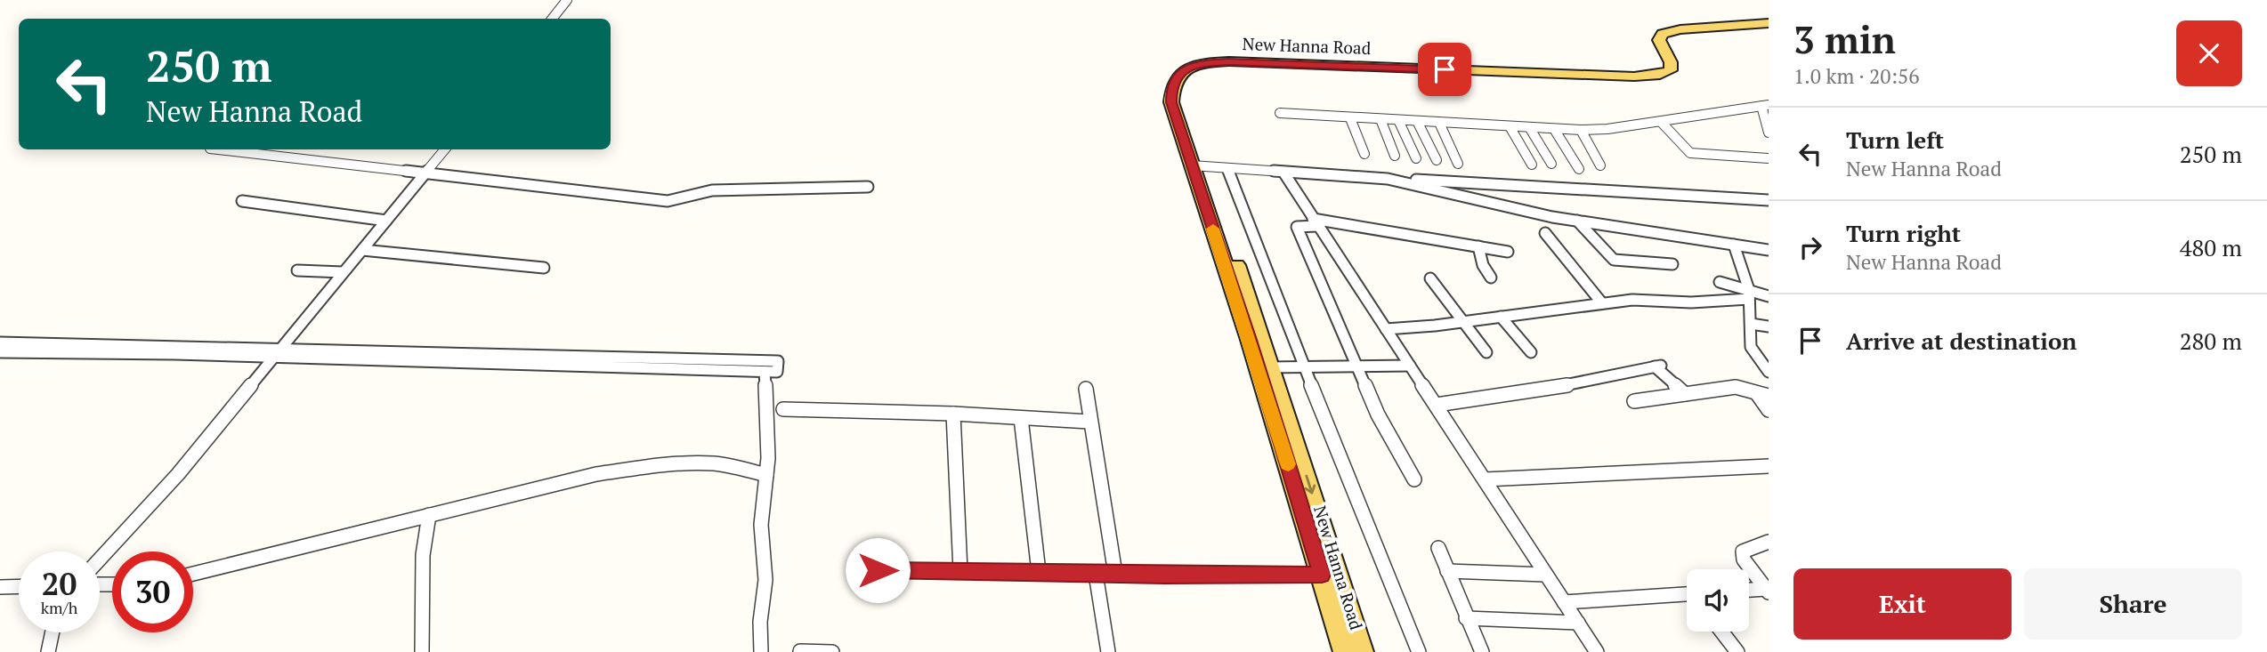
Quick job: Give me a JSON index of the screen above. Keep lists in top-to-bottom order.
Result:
{
  "streets": {
    "main road": ["New Hanna Road"]
  },
  "page": {
    "heading": ["3 min", "1.0 km · 20:56"],
    "turn": ["250 m", "New Hanna Road"],
    "list": [
      {
        "name": "Turn left",
        "note": "New Hanna Road",
        "value": "250 m"
      },
      {
        "name": "Turn right",
        "note": "New Hanna Road",
        "value": "480 m"
      },
      {
        "name": "Arrive at destination",
        "value": "280 m"
      }
    ],
    "speed": "20 km/h",
    "limit": "30",
    "buttons": ["Exit", "Share"]
  }
}
